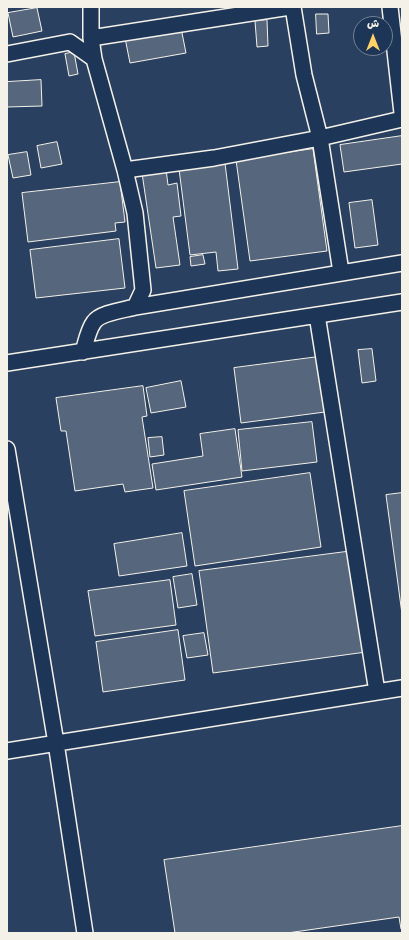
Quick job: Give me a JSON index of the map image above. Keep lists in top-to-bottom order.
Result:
{
  "north": "top"
}
